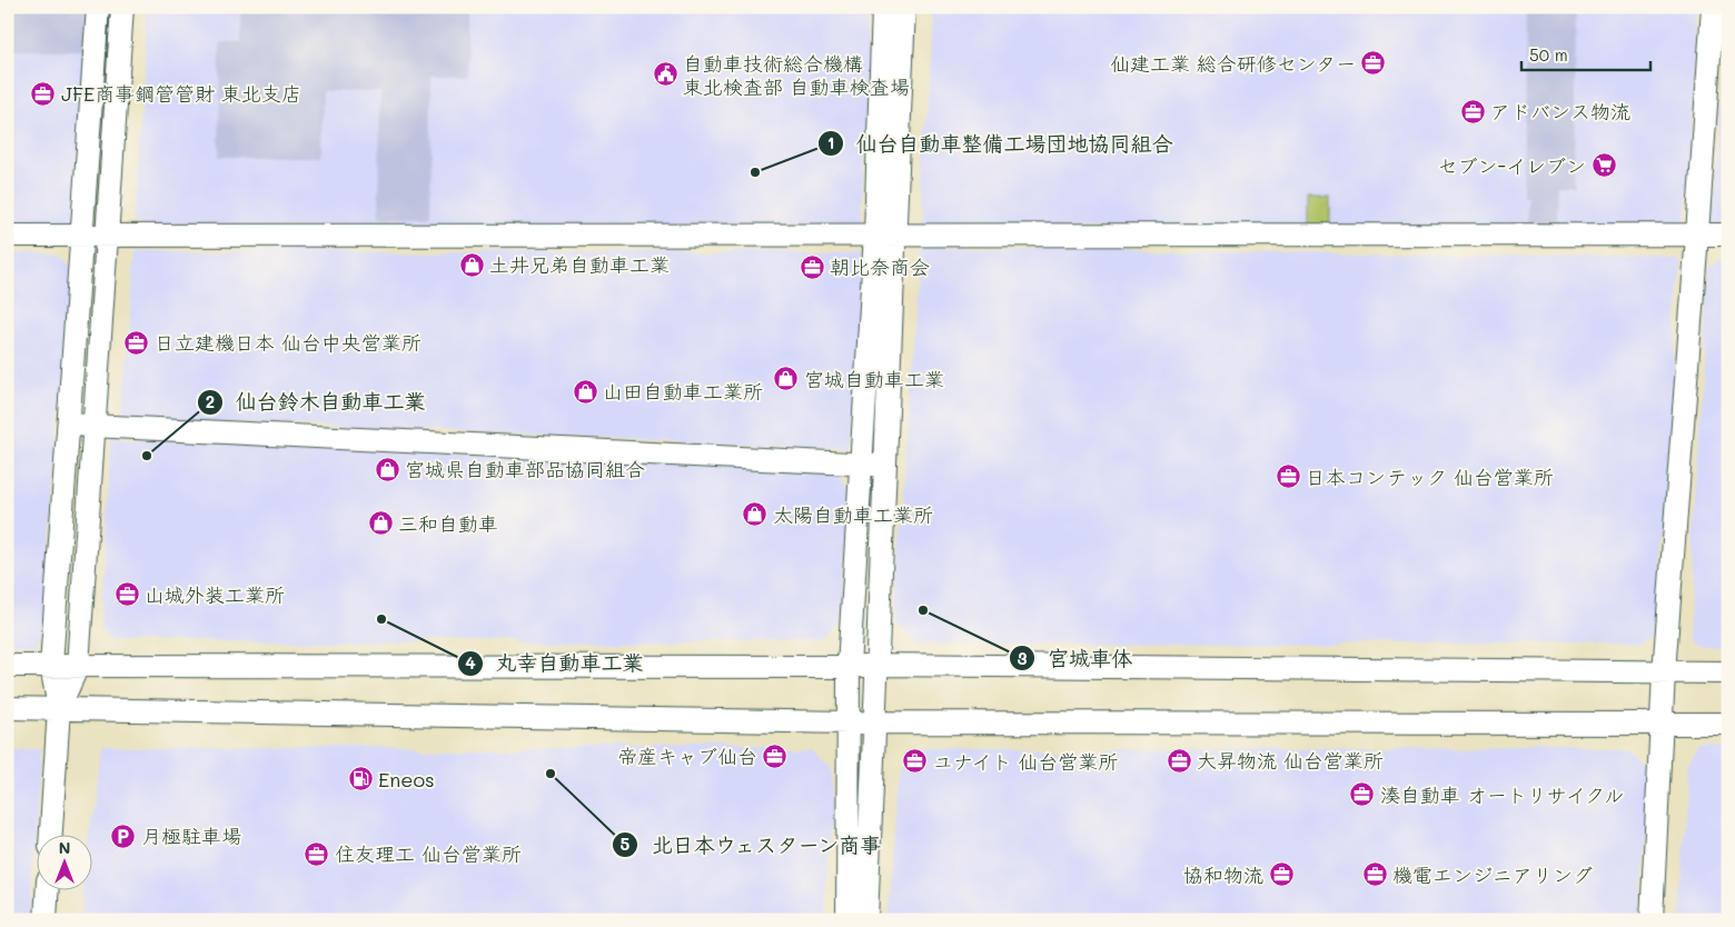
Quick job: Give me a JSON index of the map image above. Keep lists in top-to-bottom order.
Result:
{
  "places": {
    "office": [
      "仙建工業 総合研修センター",
      "JFE商事鋼管管財 東北支店",
      "アドバンス物流",
      "朝比奈商会",
      "日立建機日本 仙台中央営業所",
      "日本コンテック 仙台営業所",
      "山城外装工業所",
      "帝産キャブ仙台",
      "大昇物流 仙台営業所",
      "ユナイト 仙台営業所",
      "湊自動車 オートリサイクル",
      "住友理工 仙台営業所",
      "協和物流",
      "機電エンジニアリング"
    ],
    "public building": ["自動車技術総合機構 東北検査部 自動車検査場"],
    "supermarket": ["セブン-イレブン"],
    "other": [
      "仙台自動車整備工場団地協同組合",
      "仙台鈴木自動車工業",
      "宮城車体",
      "丸幸自動車工業",
      "北日本ウェスターン商事"
    ],
    "shop": [
      "土井兄弟自動車工業",
      "宮城自動車工業",
      "山田自動車工業所",
      "宮城県自動車部品協同組合",
      "太陽自動車工業所",
      "三和自動車"
    ],
    "fuel station": ["Eneos"],
    "parking": ["月極駐車場"]
  },
  "scale_bar": "50 m",
  "north": "top"
}
